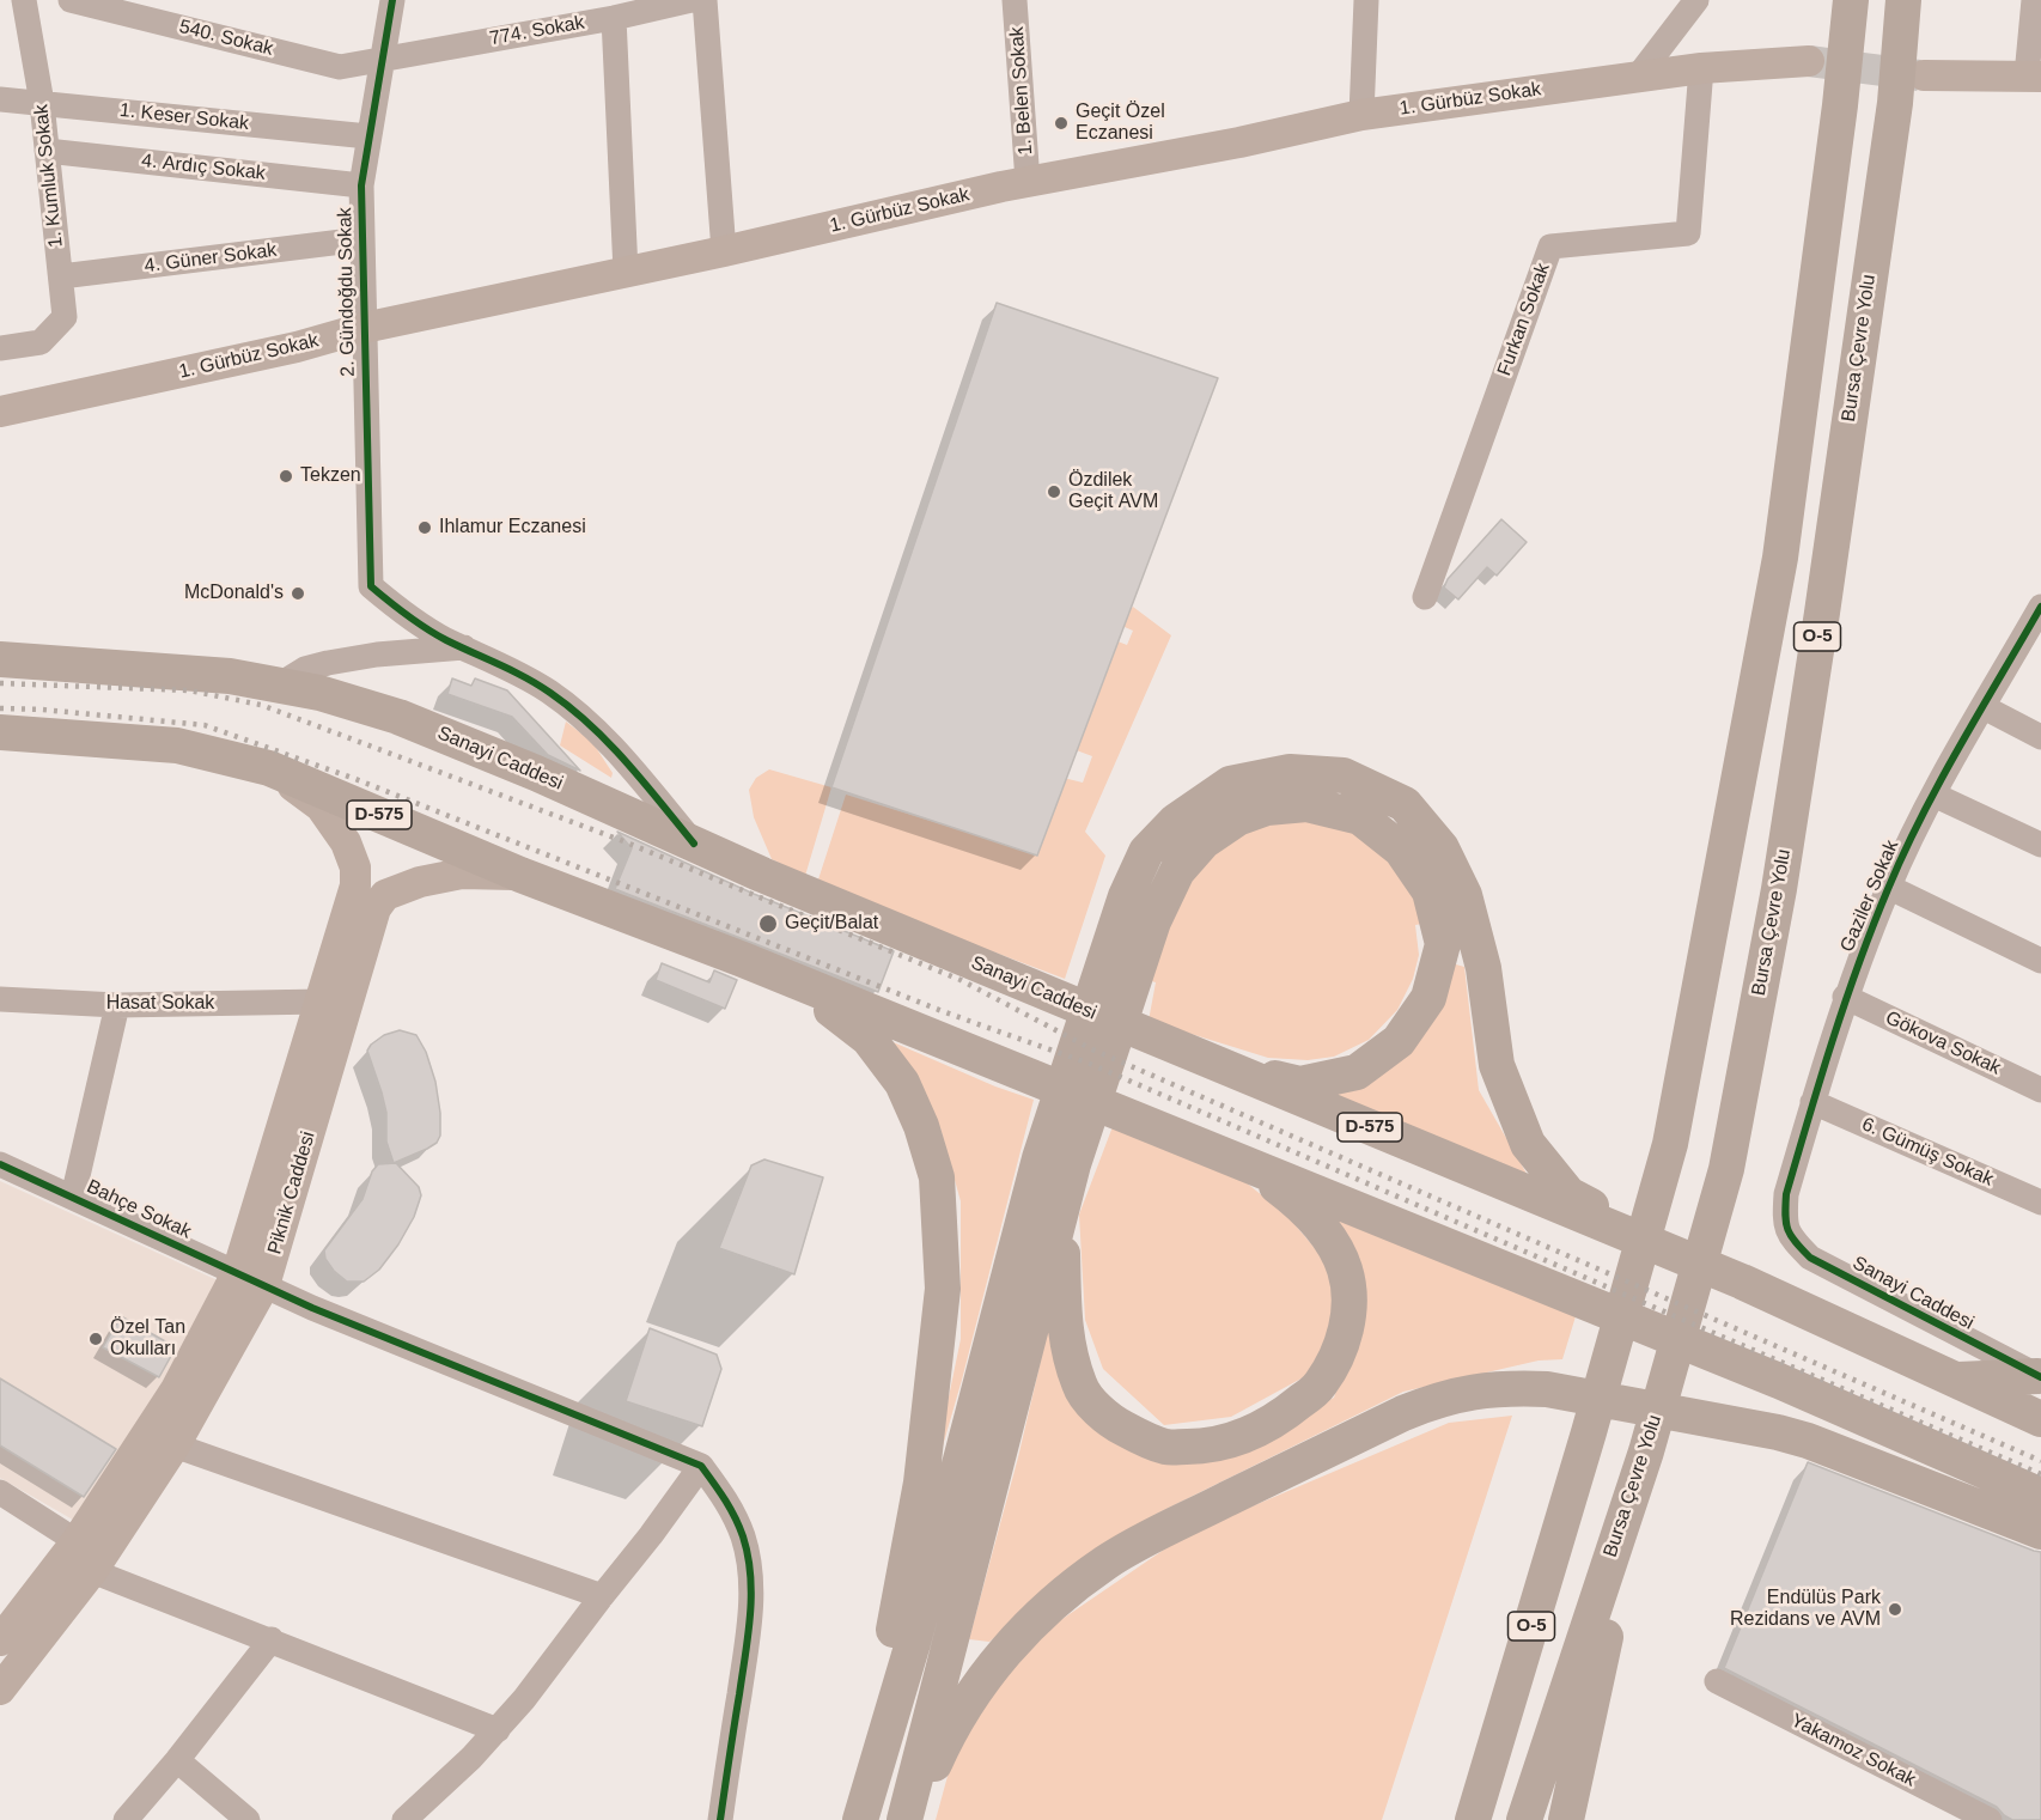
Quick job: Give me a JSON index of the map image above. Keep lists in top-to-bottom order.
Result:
{
  "streets": {
    "highway": [
      "Bursa Çevre Yolu",
      "O-5",
      "Sanayi Caddesi",
      "D-575"
    ],
    "main road": ["1. Gürbüz Sokak", "Piknik Caddesi"],
    "street": [
      "774. Sokak",
      "540. Sokak",
      "1. Belen Sokak",
      "1. Keser Sokak",
      "4. Ardıç Sokak",
      "1. Kumluk Sokak",
      "4. Güner Sokak",
      "2. Gündoğdu Sokak",
      "Furkan Sokak",
      "Gaziler Sokak",
      "Hasat Sokak",
      "Gökova Sokak",
      "6. Gümüş Sokak",
      "Bahçe Sokak",
      "Yakamoz Sokak"
    ]
  },
  "crossings": [
    ["774. Sokak", "540. Sokak"],
    ["774. Sokak", "2. Gündoğdu Sokak"],
    ["540. Sokak", "2. Gündoğdu Sokak"],
    ["1. Belen Sokak", "1. Gürbüz Sokak"],
    ["1. Gürbüz Sokak", "2. Gündoğdu Sokak"],
    ["1. Gürbüz Sokak", "Furkan Sokak"],
    ["1. Keser Sokak", "1. Kumluk Sokak"],
    ["1. Keser Sokak", "2. Gündoğdu Sokak"],
    ["4. Ardıç Sokak", "1. Kumluk Sokak"],
    ["4. Ardıç Sokak", "2. Gündoğdu Sokak"],
    ["1. Kumluk Sokak", "4. Güner Sokak"],
    ["4. Güner Sokak", "2. Gündoğdu Sokak"],
    ["Sanayi Caddesi", "Gaziler Sokak"],
    ["D-575", "Piknik Caddesi"],
    ["Gaziler Sokak", "Gökova Sokak"],
    ["Gaziler Sokak", "6. Gümüş Sokak"],
    ["Hasat Sokak", "Piknik Caddesi"],
    ["Piknik Caddesi", "Bahçe Sokak"]
  ],
  "places": [
    "Geçit Özel Eczanesi",
    "Tekzen",
    "Özdilek Geçit AVM",
    "Ihlamur Eczanesi",
    "McDonald's",
    "Geçit/Balat",
    "Özel Tan Okulları",
    "Endülüs Park Rezidans ve AVM"
  ]
}
